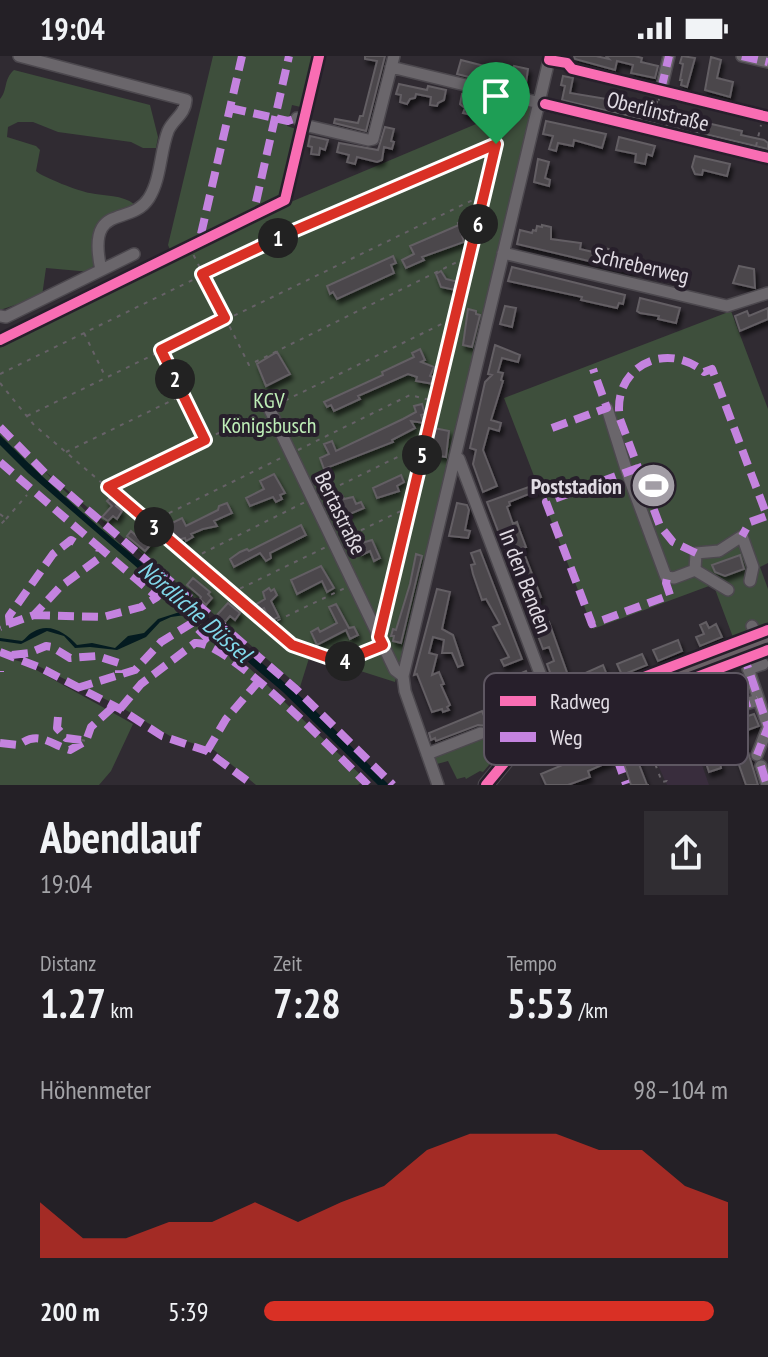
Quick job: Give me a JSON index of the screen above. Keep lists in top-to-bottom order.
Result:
{
  "streets": {
    "street": [
      "Oberlinstraße",
      "Schreberweg",
      "Bertastraße",
      "In den Benden"
    ]
  },
  "crossings": [
    ["Oberlinstraße", "Bertastraße"],
    ["Schreberweg", "Bertastraße"],
    ["Bertastraße", "In den Benden"]
  ],
  "water": ["Nördliche Düssel"],
  "parks": ["KGV Königsbusch"],
  "places": {
    "sports": ["Poststadion"]
  },
  "legend": ["Radweg", "Weg"],
  "page": {
    "status": "19:04",
    "pins": [
      "6",
      "1",
      "2",
      "5",
      "3",
      "4"
    ],
    "heading": ["Abendlauf", "19:04"],
    "stats": [
      ["Distanz", "1.27 km"],
      ["Zeit", "7:28"],
      ["Tempo", "5:53 /km"]
    ],
    "chart": ["Höhenmeter", "98–104 m"],
    "list": [
      {
        "name": "200 m",
        "note": "5:39"
      }
    ]
  }
}
